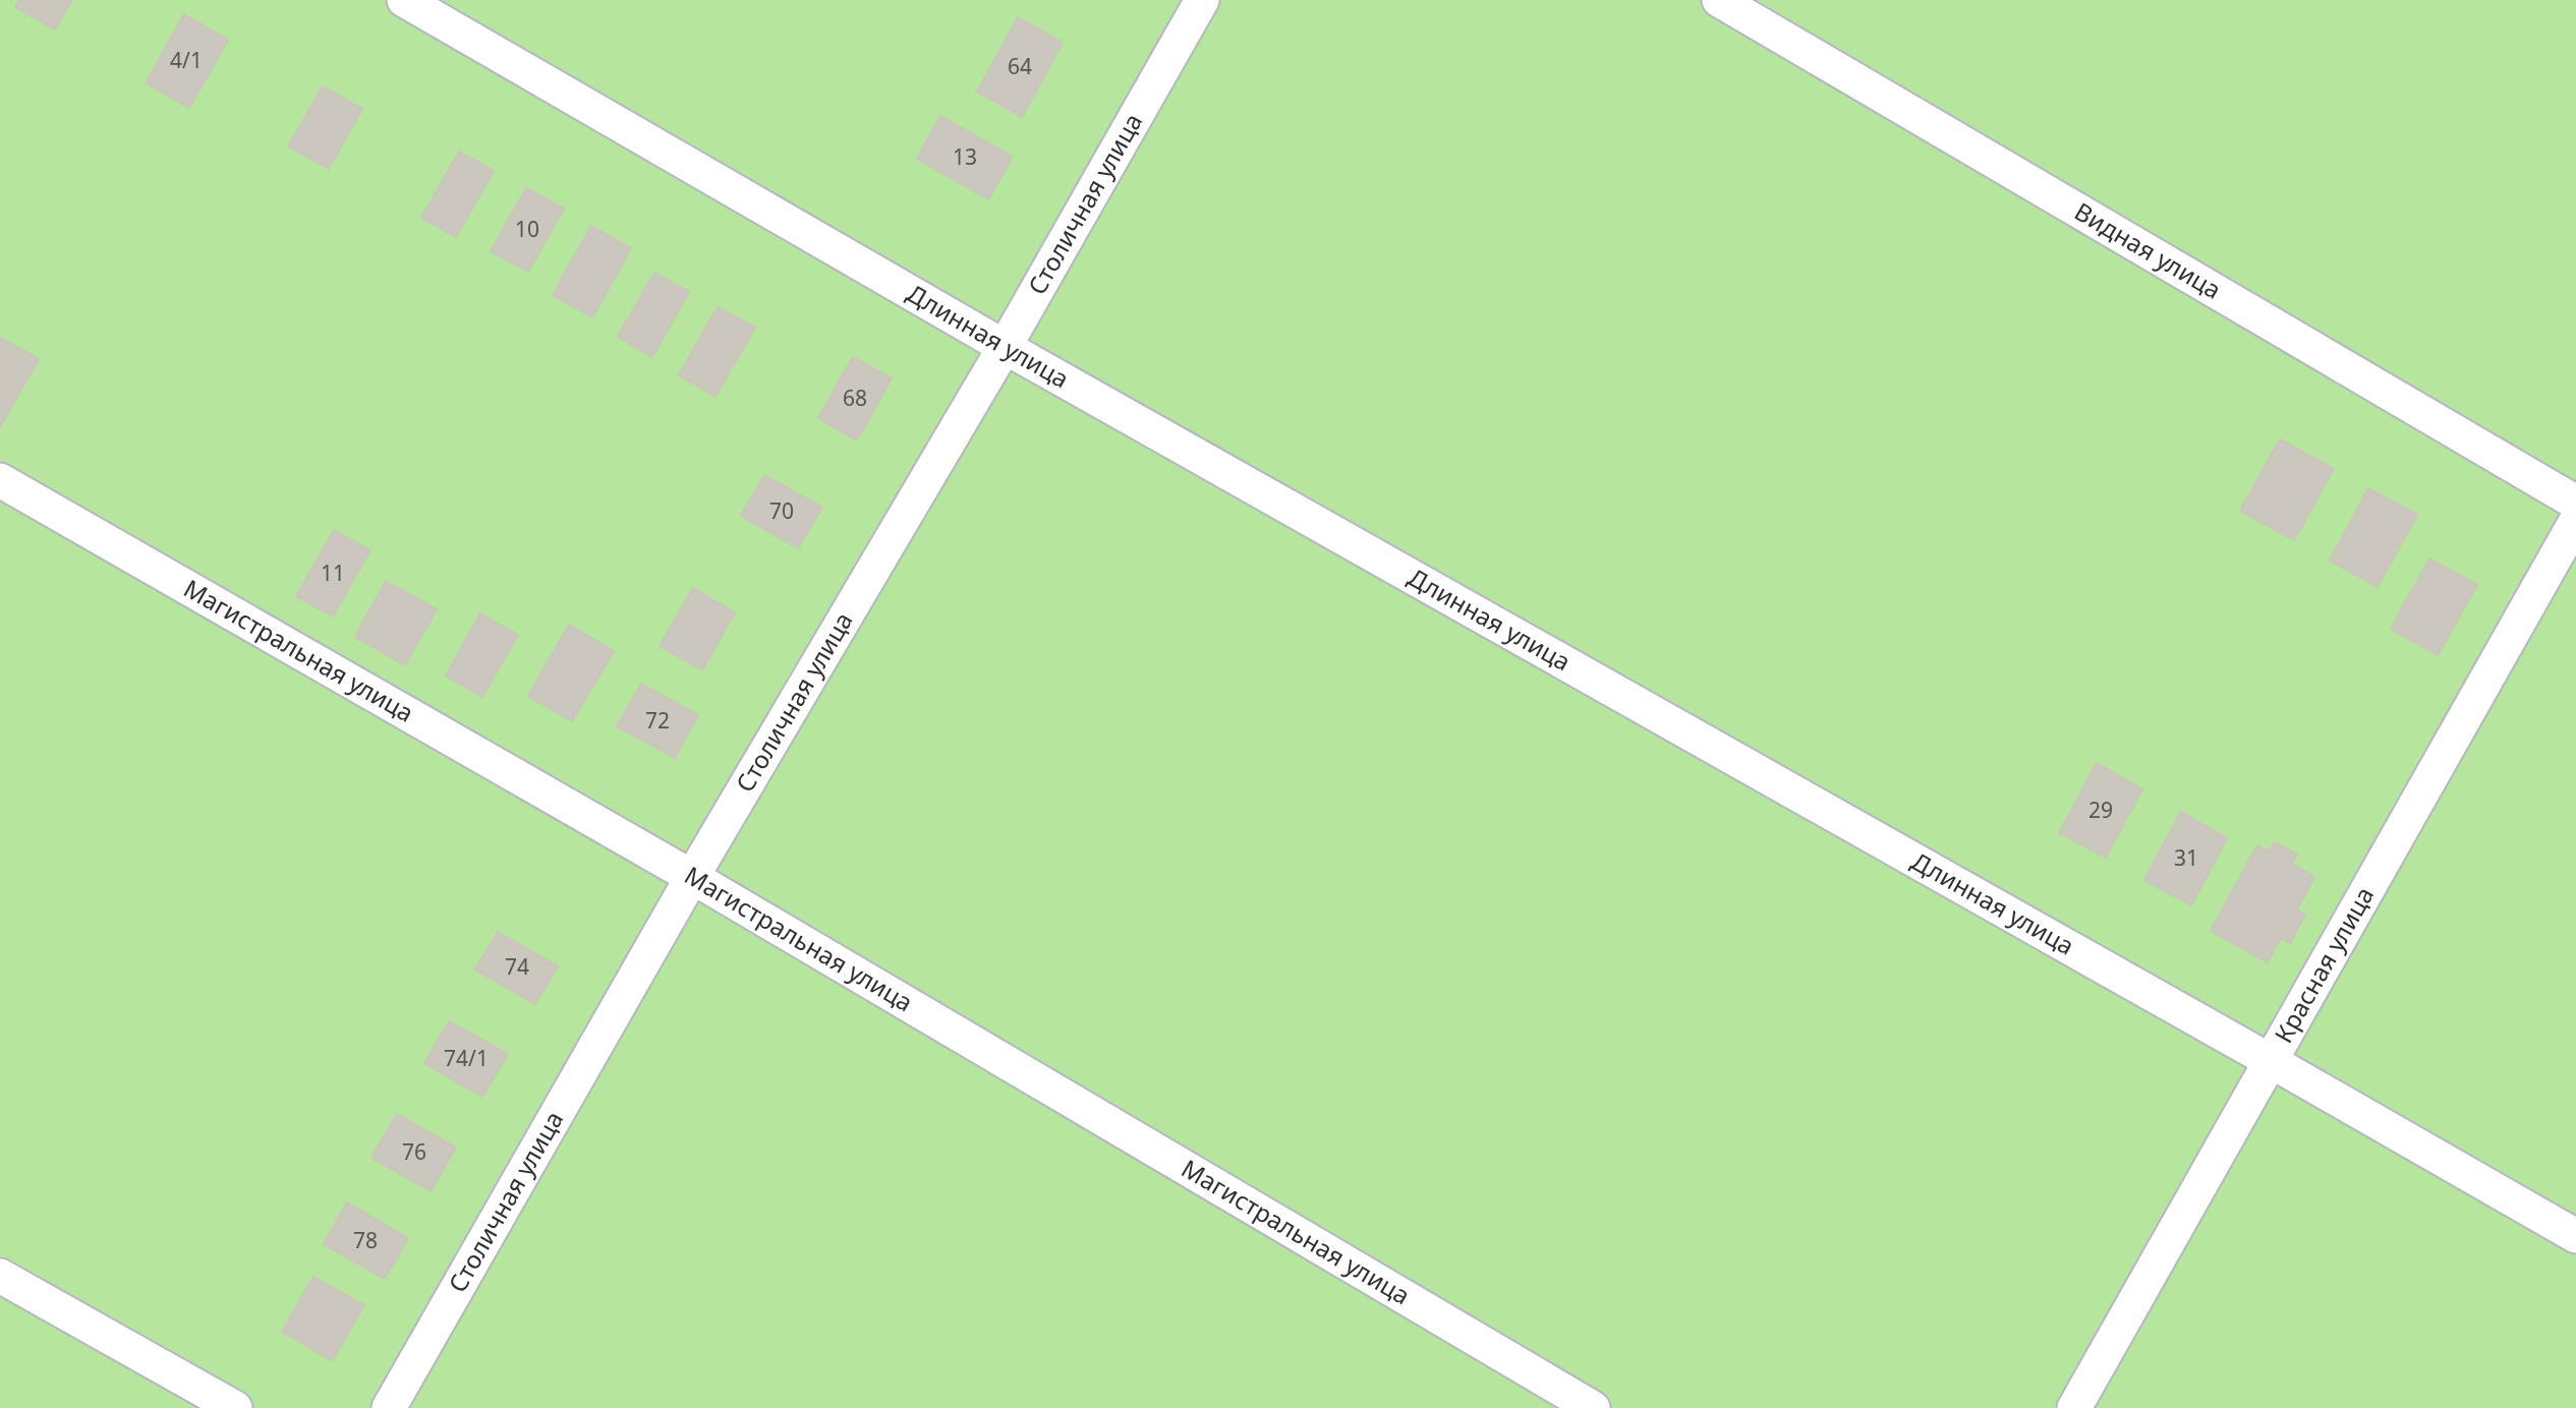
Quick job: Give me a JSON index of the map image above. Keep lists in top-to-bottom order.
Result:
{
  "streets": {
    "street": [
      "Столичная улица",
      "Видная улица",
      "Длинная улица",
      "Магистральная улица",
      "Красная улица"
    ]
  },
  "crossings": [
    ["Столичная улица", "Длинная улица"],
    ["Столичная улица", "Магистральная улица"],
    ["Длинная улица", "Красная улица"]
  ],
  "house_numbers": [
    "4/1",
    "64",
    "13",
    "10",
    "68",
    "70",
    "11",
    "72",
    "29",
    "31",
    "74",
    "74/1",
    "76",
    "78"
  ]
}
